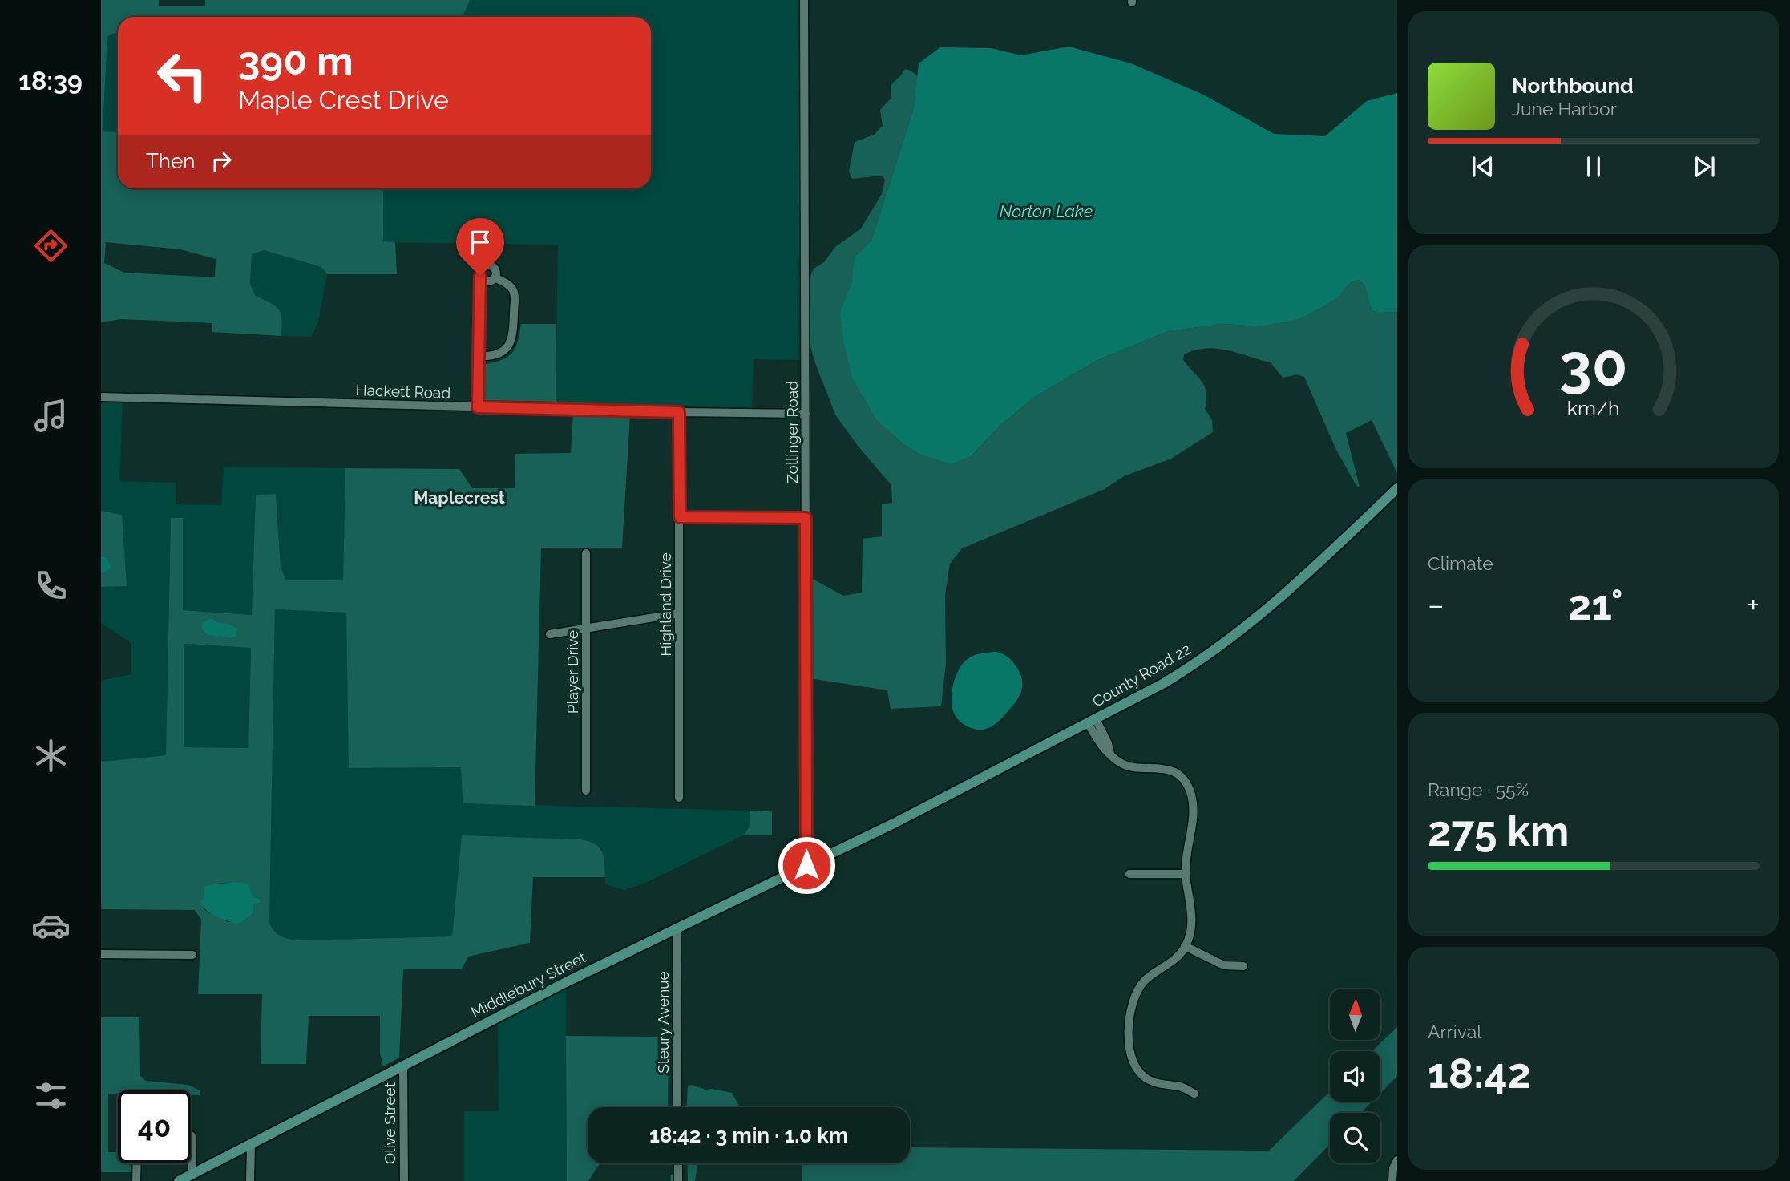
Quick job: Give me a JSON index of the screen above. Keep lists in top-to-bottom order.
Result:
{
  "streets": {
    "main road": ["County Road 22", "Middlebury Street"],
    "street": [
      "Hackett Road",
      "Zollinger Road",
      "Highland Drive",
      "Player Drive",
      "Steury Avenue",
      "Olive Street"
    ]
  },
  "crossings": [
    ["Hackett Road", "Zollinger Road"],
    ["Hackett Road", "Highland Drive"],
    ["Zollinger Road", "Middlebury Street"],
    ["County Road 22", "Middlebury Street"],
    ["Middlebury Street", "Steury Avenue"],
    ["Middlebury Street", "Olive Street"]
  ],
  "districts": ["Maplecrest"],
  "water": ["Norton Lake"],
  "north": "top",
  "page": {
    "tabs": "18:39",
    "turn": ["390 m", "Maple Crest Drive"],
    "song": ["Northbound", "June Harbor"],
    "then": "Then",
    "tile": [
      "Climate",
      ["Range · 55%", "275 km"],
      ["Arrival", "18:42"]
    ],
    "heat": ["−", "21°", "+"],
    "limit": "40",
    "trip": "18:42 · 3 min · 1.0 km",
    "gauge": ["30", "km/h"]
  }
}
